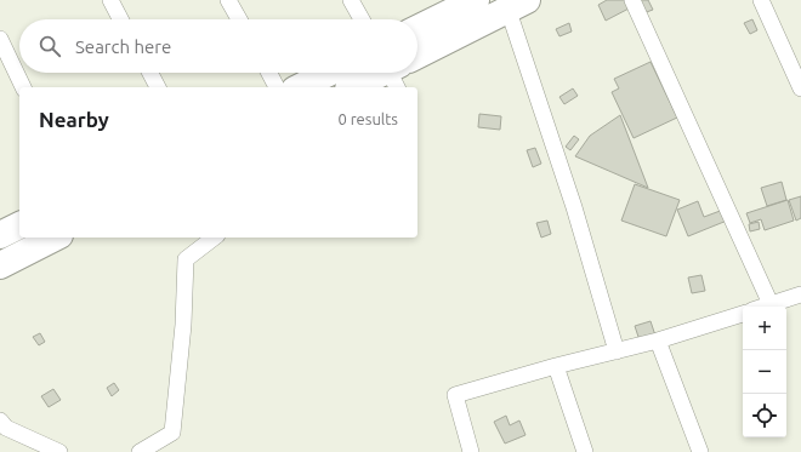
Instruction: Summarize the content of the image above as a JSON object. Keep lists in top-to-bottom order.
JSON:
{
  "page": {
    "search": "Search here",
    "heading": ["Nearby", "0 results"],
    "map_buttons": ["+", "−"]
  }
}
